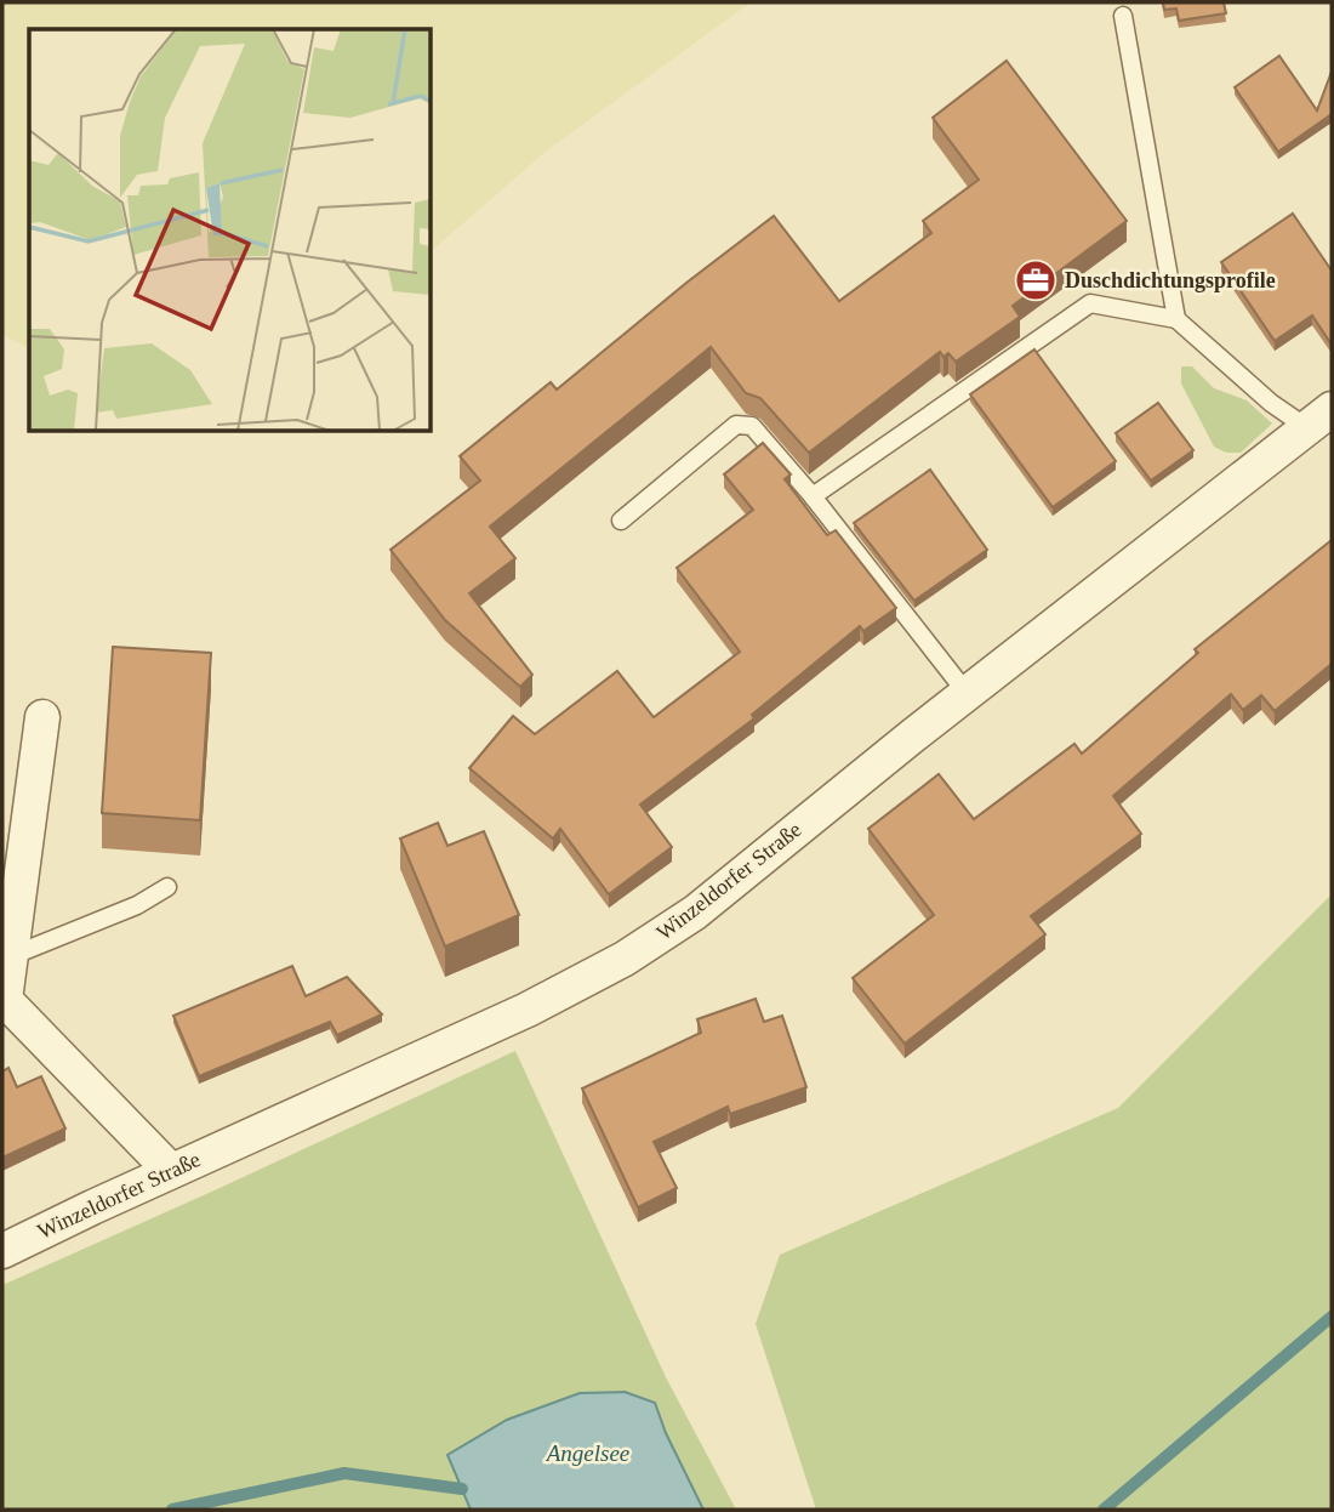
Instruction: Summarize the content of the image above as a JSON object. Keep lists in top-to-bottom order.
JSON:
{
  "streets": {
    "street": ["Winzeldorfer Straße"]
  },
  "water": ["Angelsee"],
  "places": {
    "office": ["Duschdichtungsprofile"]
  }
}
